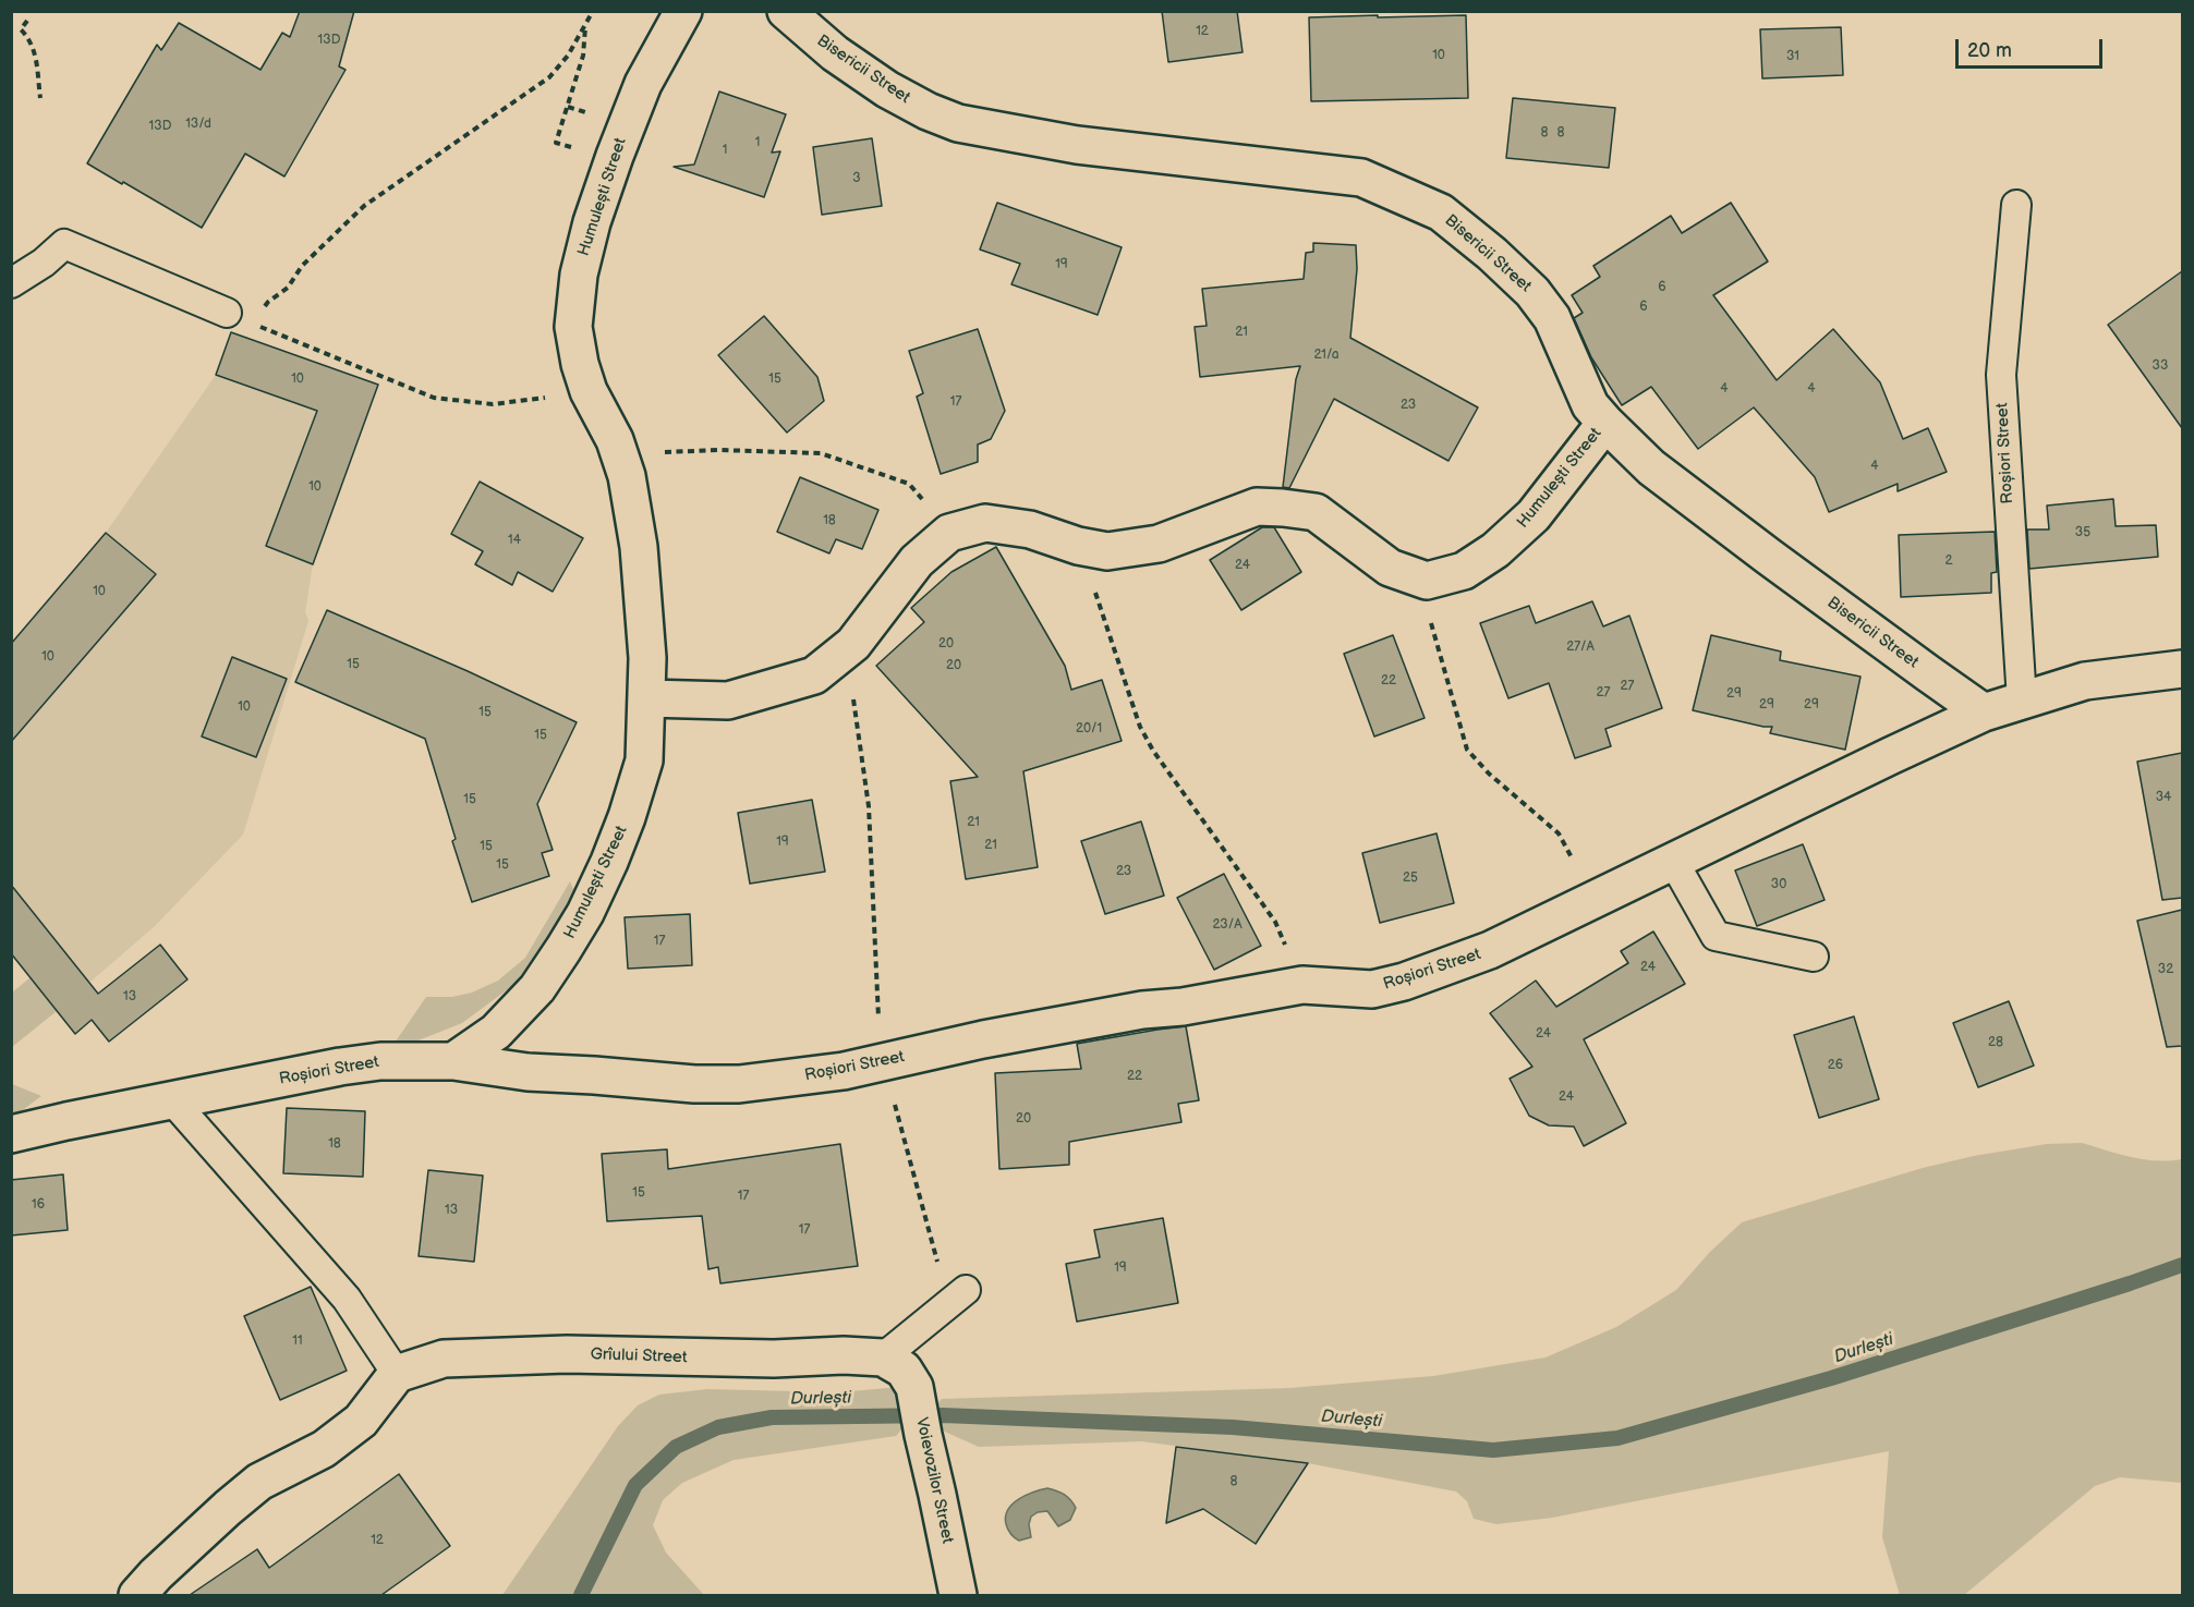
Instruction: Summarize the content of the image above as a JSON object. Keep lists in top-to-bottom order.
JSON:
{
  "streets": {
    "street": [
      "Bisericii Street",
      "Humulești Street",
      "Roșiori Street",
      "Grîului Street",
      "Voievozilor Street"
    ]
  },
  "crossings": [
    ["Bisericii Street", "Humulești Street"],
    ["Bisericii Street", "Roșiori Street"],
    ["Humulești Street", "Roșiori Street"],
    ["Grîului Street", "Voievozilor Street"]
  ],
  "water": ["Durlești"],
  "house_numbers": [
    "12",
    "13D",
    "10",
    "31",
    "13/d",
    "13D",
    "8",
    "8",
    "1",
    "1",
    "3",
    "19",
    "6",
    "6",
    "21",
    "21/a",
    "33",
    "10",
    "15",
    "4",
    "4",
    "17",
    "23",
    "4",
    "10",
    "18",
    "35",
    "14",
    "2",
    "24",
    "10",
    "20",
    "27/A",
    "10",
    "15",
    "20",
    "22",
    "27",
    "27",
    "29",
    "29",
    "29",
    "10",
    "15",
    "20/1",
    "15",
    "34",
    "15",
    "21",
    "19",
    "21",
    "15",
    "15",
    "23",
    "25",
    "30",
    "23/A",
    "17",
    "24",
    "32",
    "13",
    "24",
    "28",
    "26",
    "22",
    "24",
    "20",
    "18",
    "15",
    "17",
    "16",
    "13",
    "17",
    "19",
    "11",
    "8",
    "12"
  ],
  "scale_bar": "20 m"
}
